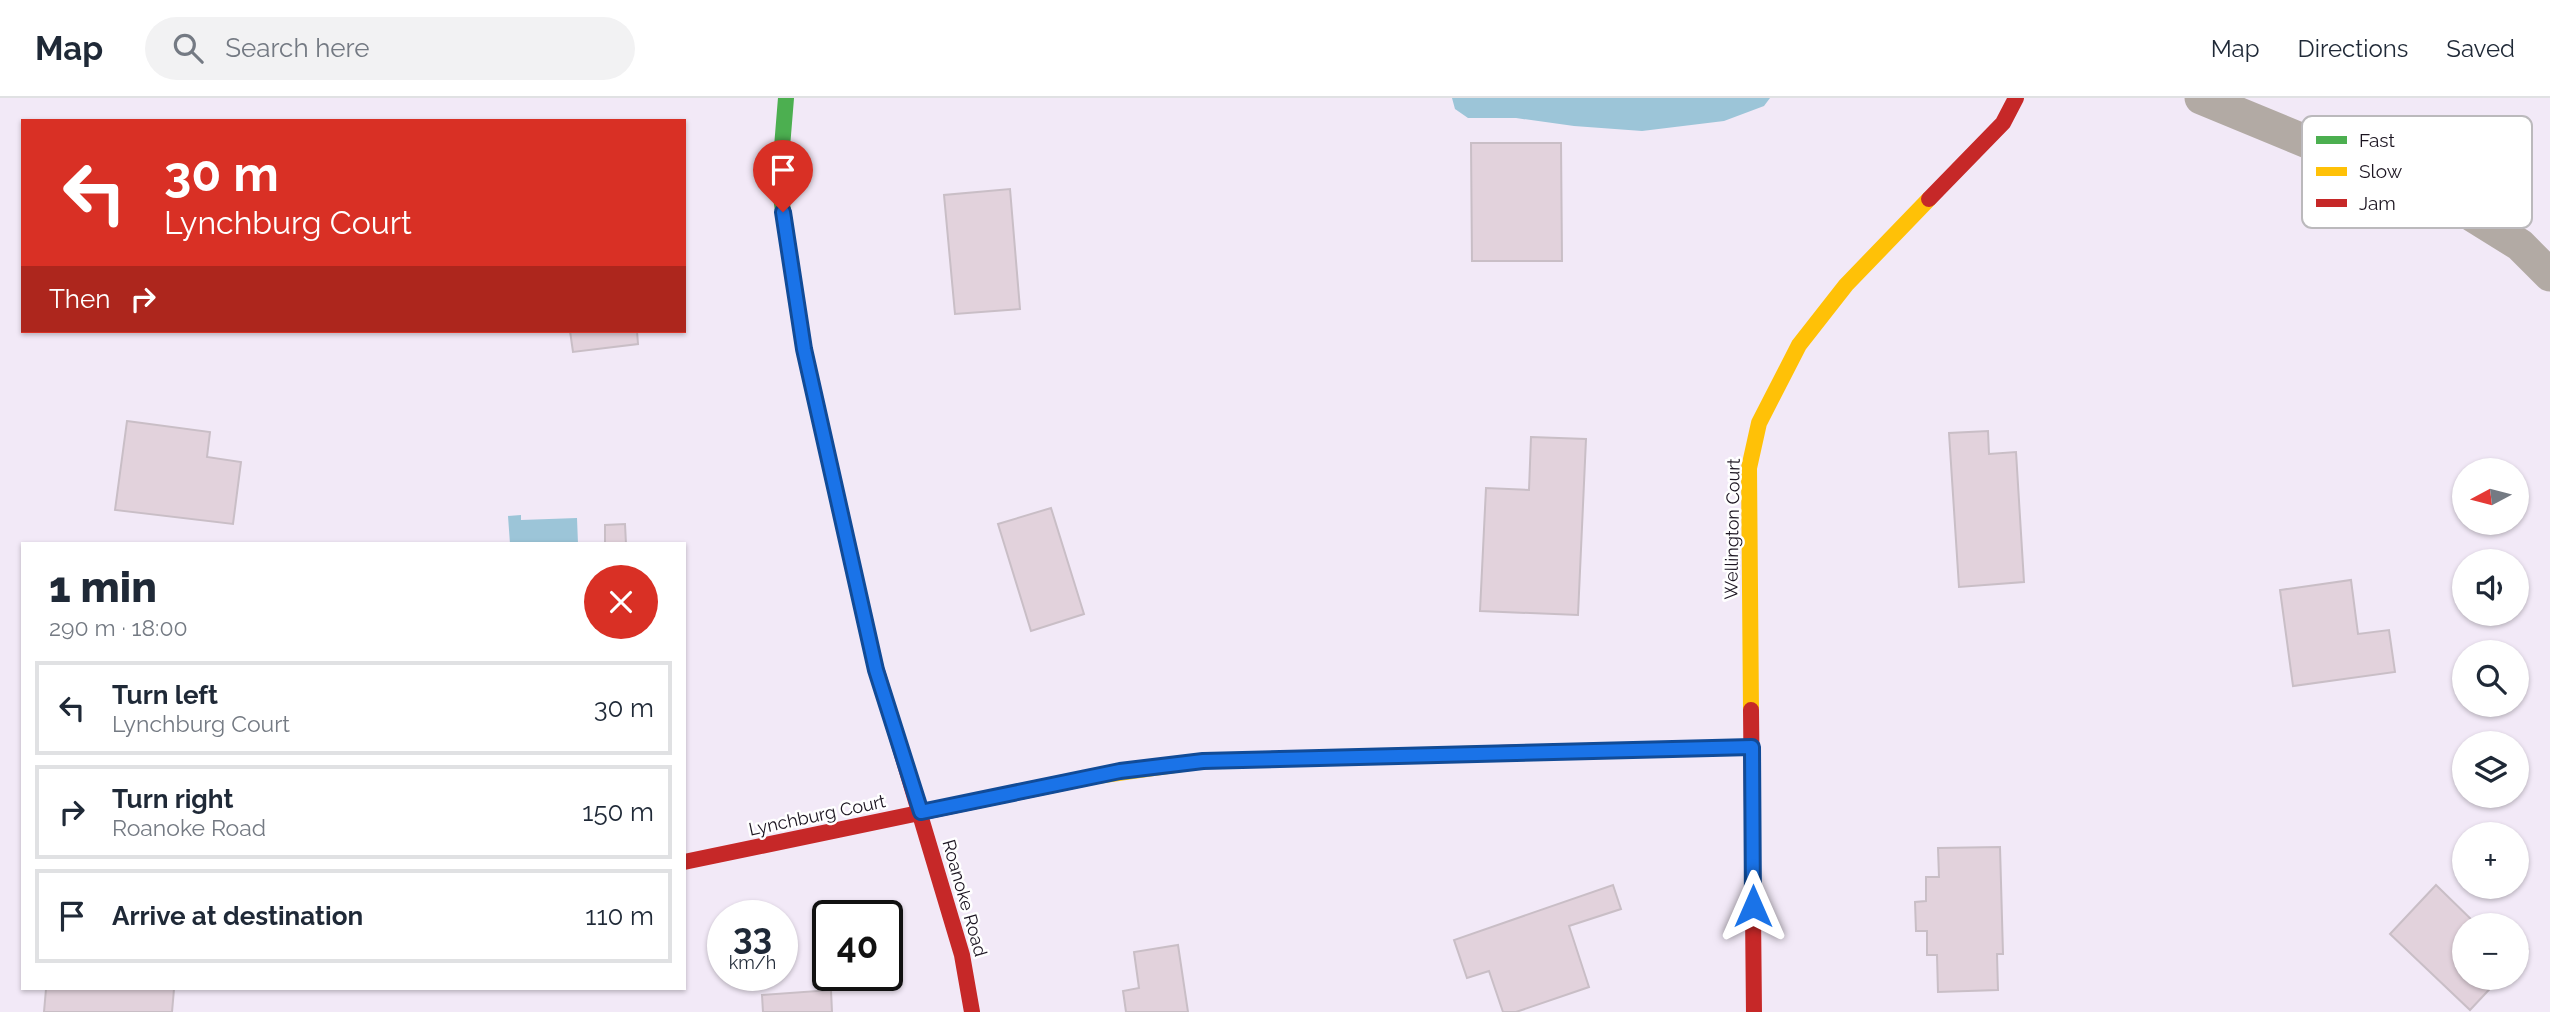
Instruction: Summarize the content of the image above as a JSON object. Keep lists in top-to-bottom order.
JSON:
{
  "streets": {
    "street": ["Wellington Court", "Lynchburg Court", "Roanoke Road"]
  },
  "crossings": [
    ["Wellington Court", "Lynchburg Court"],
    ["Lynchburg Court", "Roanoke Road"]
  ],
  "legend": ["Fast", "Slow", "Jam"],
  "north": "left",
  "page": {
    "header": "Map",
    "search": "Search here",
    "nav": ["Map", "Directions", "Saved"],
    "turn": ["30 m", "Lynchburg Court"],
    "then": "Then",
    "map_buttons": ["+", "−"],
    "heading": ["1 min", "290 m · 18:00"],
    "list": [
      {
        "name": "Turn left",
        "note": "Lynchburg Court",
        "value": "30 m"
      },
      {
        "name": "Turn right",
        "note": "Roanoke Road",
        "value": "150 m"
      },
      {
        "name": "Arrive at destination",
        "value": "110 m"
      }
    ],
    "speed": "33 km/h",
    "limit": "40"
  }
}
